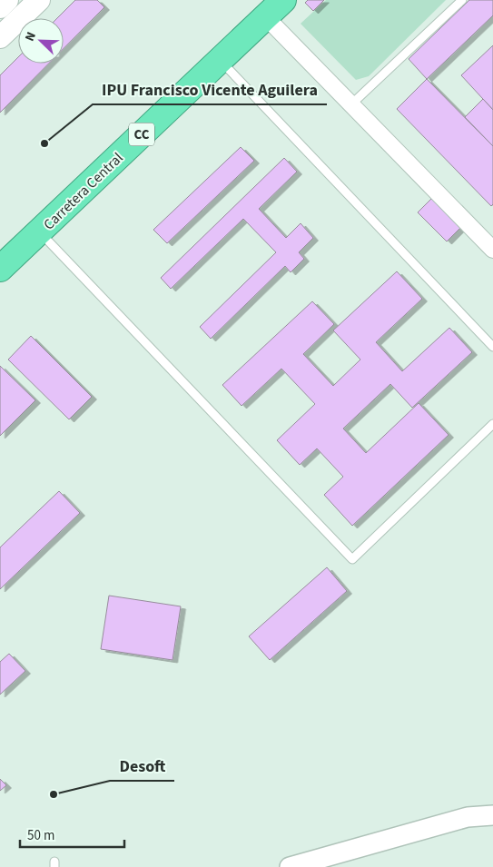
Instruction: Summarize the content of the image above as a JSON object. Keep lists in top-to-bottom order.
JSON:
{
  "streets": {
    "highway": ["CC", "Carretera Central"]
  },
  "places": ["IPU Francisco Vicente Aguilera", "Desoft"],
  "scale_bar": "50 m",
  "north": "top left"
}
